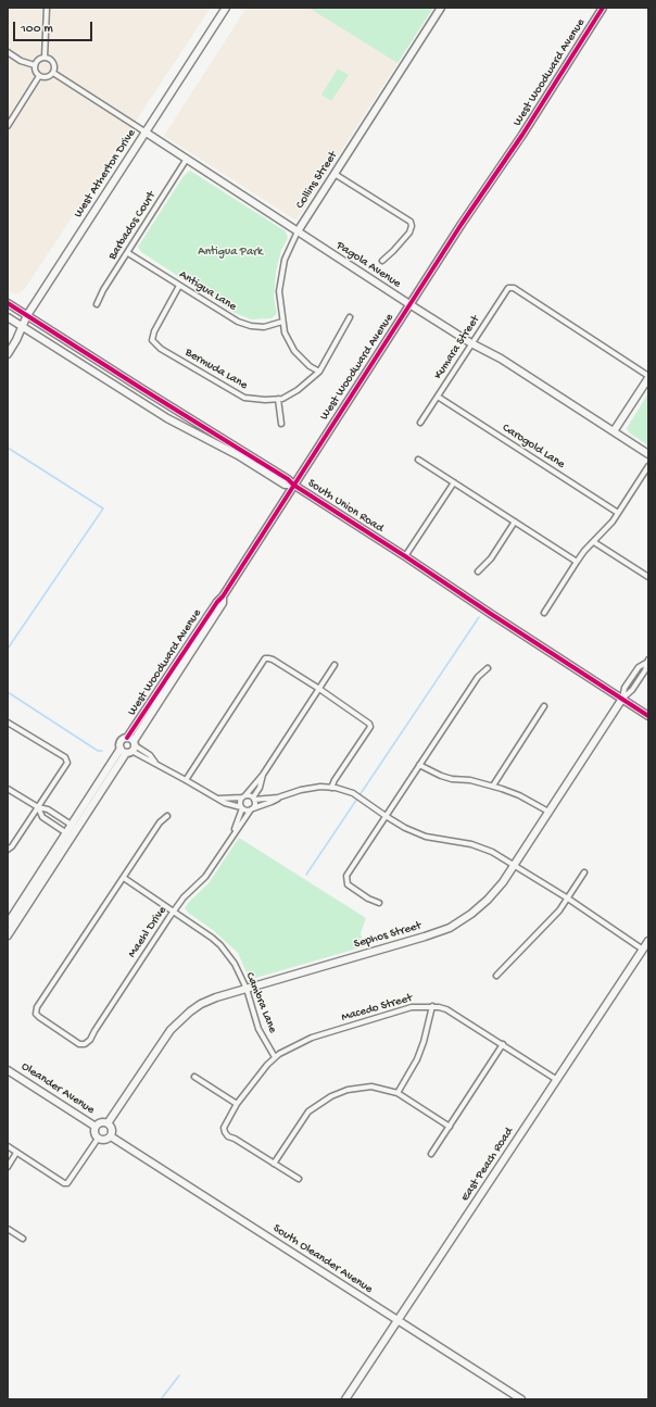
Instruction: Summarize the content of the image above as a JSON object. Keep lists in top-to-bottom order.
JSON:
{
  "streets": {
    "street": [
      "West Woodward Avenue",
      "West Atherton Drive",
      "Collins Street",
      "Barbados Court",
      "Pagola Avenue",
      "Antigua Lane",
      "Kumara Street",
      "Bermuda Lane",
      "Carogold Lane",
      "South Union Road",
      "Maehl Drive",
      "Sephos Street",
      "Cambra Lane",
      "Macedo Street",
      "Oleander Avenue",
      "East Peach Road",
      "South Oleander Avenue"
    ]
  },
  "crossings": [
    ["West Woodward Avenue", "Pagola Avenue"],
    ["West Woodward Avenue", "South Union Road"],
    ["West Atherton Drive", "Pagola Avenue"],
    ["West Atherton Drive", "South Union Road"],
    ["Collins Street", "Pagola Avenue"],
    ["Collins Street", "Antigua Lane"],
    ["Collins Street", "Bermuda Lane"],
    ["Barbados Court", "Pagola Avenue"],
    ["Barbados Court", "Antigua Lane"],
    ["Pagola Avenue", "Kumara Street"],
    ["Antigua Lane", "Bermuda Lane"],
    ["Kumara Street", "Carogold Lane"],
    ["South Union Road", "Sephos Street"],
    ["Maehl Drive", "Cambra Lane"],
    ["Sephos Street", "Cambra Lane"],
    ["Sephos Street", "Oleander Avenue"],
    ["Sephos Street", "South Oleander Avenue"],
    ["Cambra Lane", "Macedo Street"],
    ["Macedo Street", "East Peach Road"],
    ["Oleander Avenue", "South Oleander Avenue"],
    ["East Peach Road", "South Oleander Avenue"]
  ],
  "parks": ["Antigua Park"],
  "scale_bar": "100 m"
}
